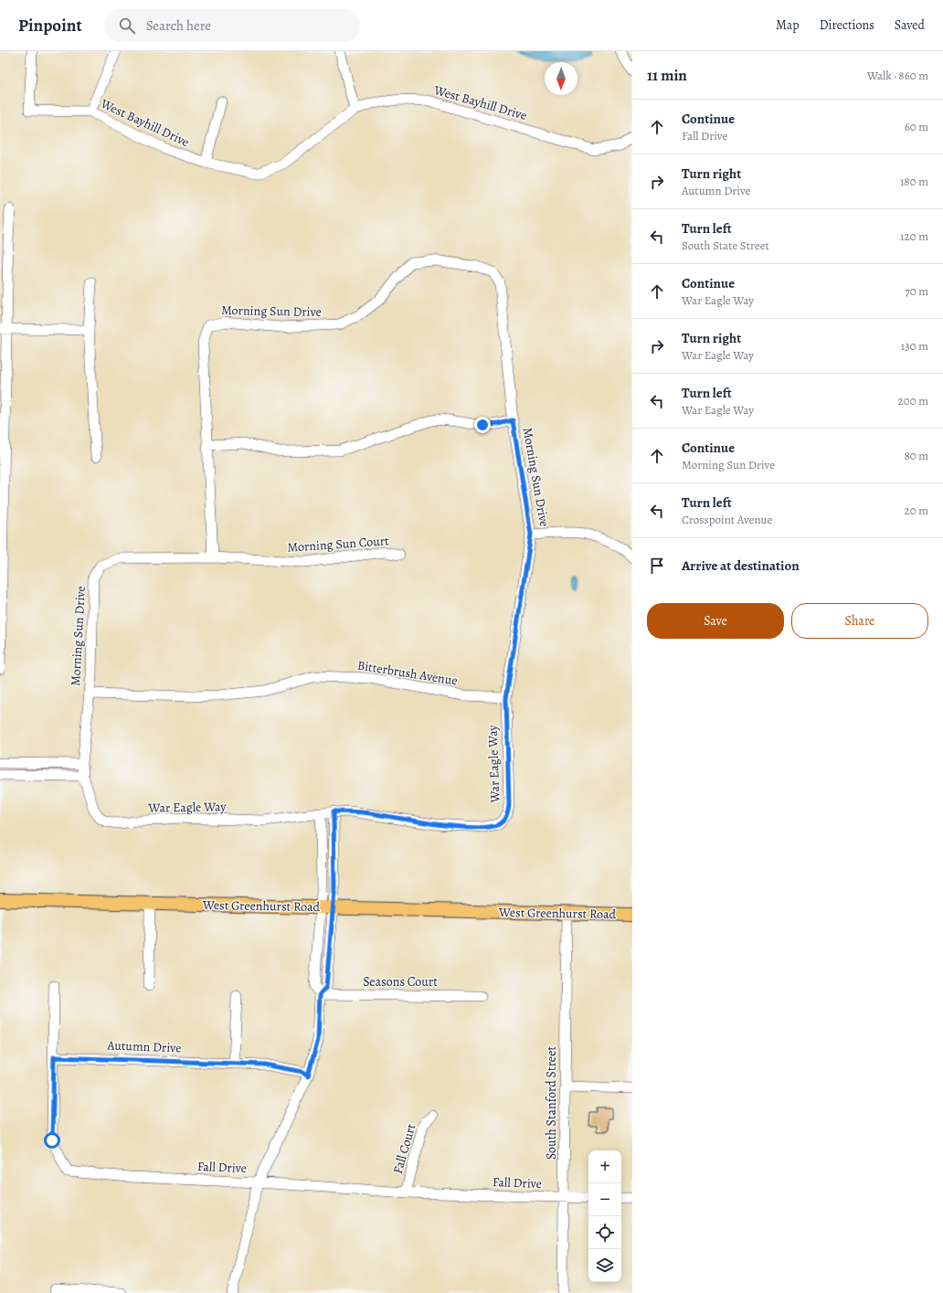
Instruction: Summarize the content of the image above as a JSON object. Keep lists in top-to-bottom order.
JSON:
{
  "streets": {
    "main road": ["West Greenhurst Road"],
    "street": [
      "West Bayhill Drive",
      "Morning Sun Drive",
      "Morning Sun Court",
      "Bitterbrush Avenue",
      "War Eagle Way",
      "Seasons Court",
      "Autumn Drive",
      "South Stanford Street",
      "Fall Court",
      "Fall Drive"
    ]
  },
  "crossings": [
    ["Morning Sun Drive", "Morning Sun Court"],
    ["Morning Sun Drive", "Bitterbrush Avenue"],
    ["Morning Sun Drive", "War Eagle Way"],
    ["Bitterbrush Avenue", "War Eagle Way"],
    ["West Greenhurst Road", "South Stanford Street"],
    ["Autumn Drive", "Fall Drive"],
    ["South Stanford Street", "Fall Drive"],
    ["Fall Court", "Fall Drive"]
  ],
  "north": "bottom",
  "page": {
    "header": "Pinpoint",
    "search": "Search here",
    "nav": ["Map", "Directions", "Saved"],
    "heading": ["11 min", "Walk · 860 m"],
    "list": [
      ["Continue", "Fall Drive", "60 m"],
      ["Turn right", "Autumn Drive", "180 m"],
      ["Turn left", "South State Street", "120 m"],
      ["Continue", "War Eagle Way", "70 m"],
      ["Turn right", "War Eagle Way", "130 m"],
      ["Turn left", "War Eagle Way", "200 m"],
      ["Continue", "Morning Sun Drive", "80 m"],
      ["Turn left", "Crosspoint Avenue", "20 m"],
      "Arrive at destination"
    ],
    "buttons": ["Save", "Share"],
    "map_buttons": ["+", "−"]
  }
}
